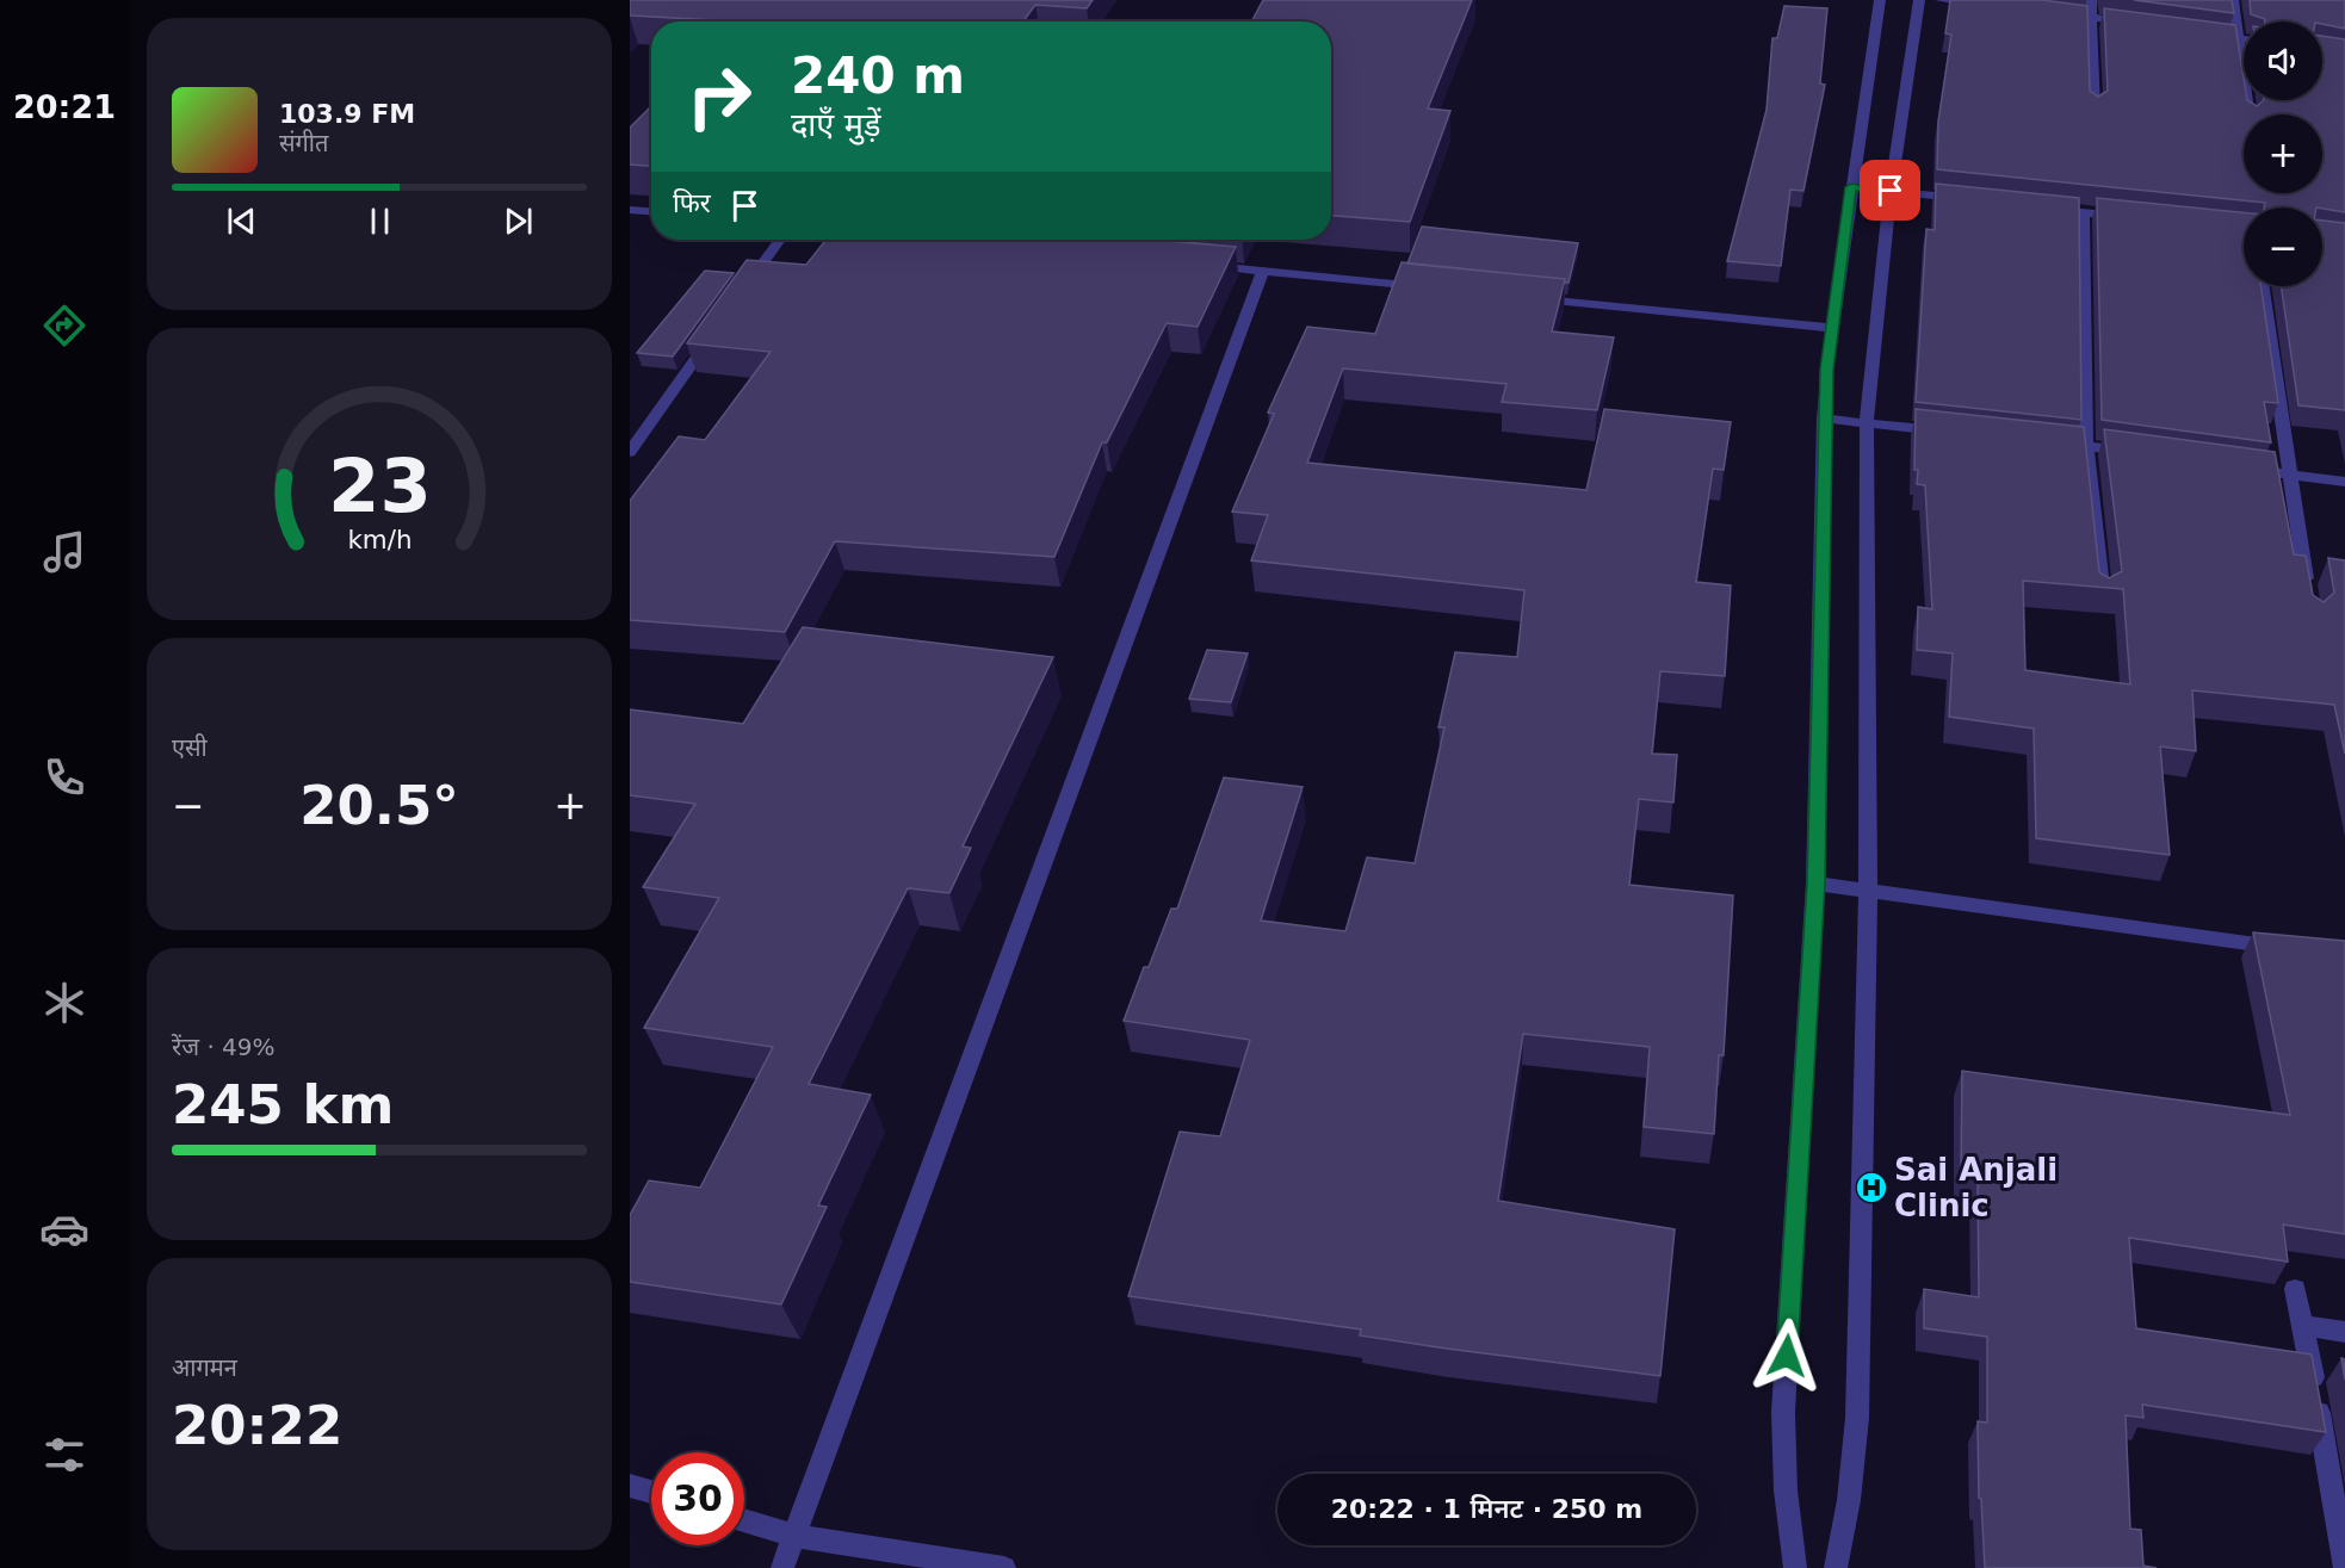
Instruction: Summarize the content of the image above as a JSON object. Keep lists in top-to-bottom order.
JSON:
{
  "places": {
    "hospital": ["Sai Anjali Clinic"]
  },
  "page": {
    "tabs": "20:21",
    "map_buttons": ["+", "−"],
    "turn": ["240 m", "दाएँ मुड़ें"],
    "song": ["103.9 FM", "संगीत"],
    "then": "फिर",
    "tile": [
      "एसी",
      ["रेंज · 49%", "245 km"],
      ["आगमन", "20:22"]
    ],
    "heat": ["−", "20.5°", "+"],
    "limit": "30",
    "trip": "20:22 · 1 मिनट · 250 m",
    "gauge": ["23", "km/h"]
  }
}
